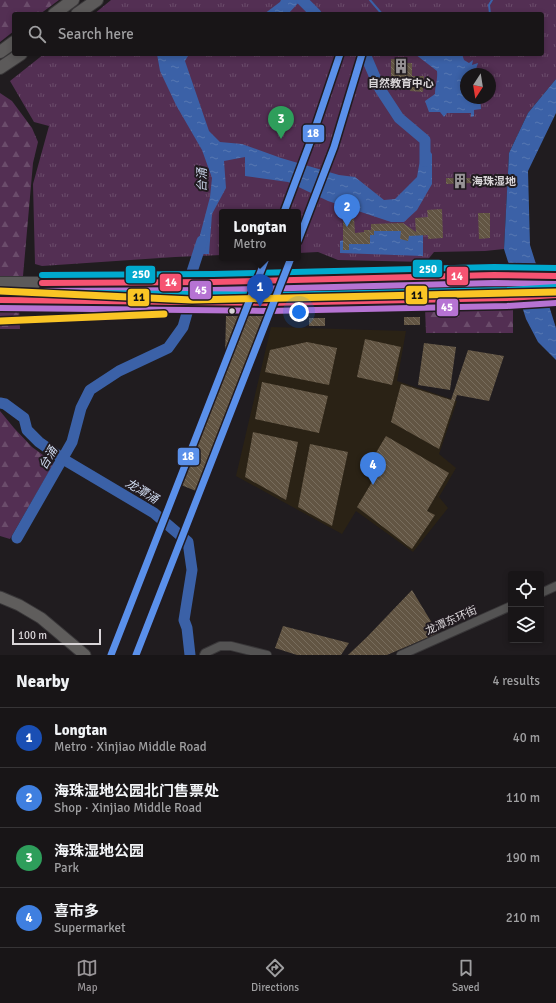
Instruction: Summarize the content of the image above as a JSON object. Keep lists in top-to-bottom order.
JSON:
{
  "streets": {
    "street": ["龙潭东环街"]
  },
  "water": ["台涌", "龙潭涌"],
  "places": {
    "building": ["自然教育中心", "海珠湿地"]
  },
  "lines": [
    "transit line 18",
    "transit line 250",
    "transit line 14",
    "transit line 45",
    "transit line 11"
  ],
  "scale_bar": "100 m",
  "north": "bottom",
  "page": {
    "search": "Search here",
    "pins": [
      "3",
      "2",
      "1",
      "4"
    ],
    "popup": ["Longtan", "Metro"],
    "scale": "100 m",
    "heading": ["Nearby", "4 results"],
    "list": [
      {
        "mark": "1",
        "name": "Longtan",
        "note": "Metro · Xinjiao Middle Road",
        "value": "40 m"
      },
      {
        "mark": "2",
        "name": "海珠湿地公园北门售票处",
        "note": "Shop · Xinjiao Middle Road",
        "value": "110 m"
      },
      {
        "mark": "3",
        "name": "海珠湿地公园",
        "note": "Park",
        "value": "190 m"
      },
      {
        "mark": "4",
        "name": "喜市多",
        "note": "Supermarket",
        "value": "210 m"
      }
    ],
    "nav": ["Map", "Directions", "Saved"]
  }
}
